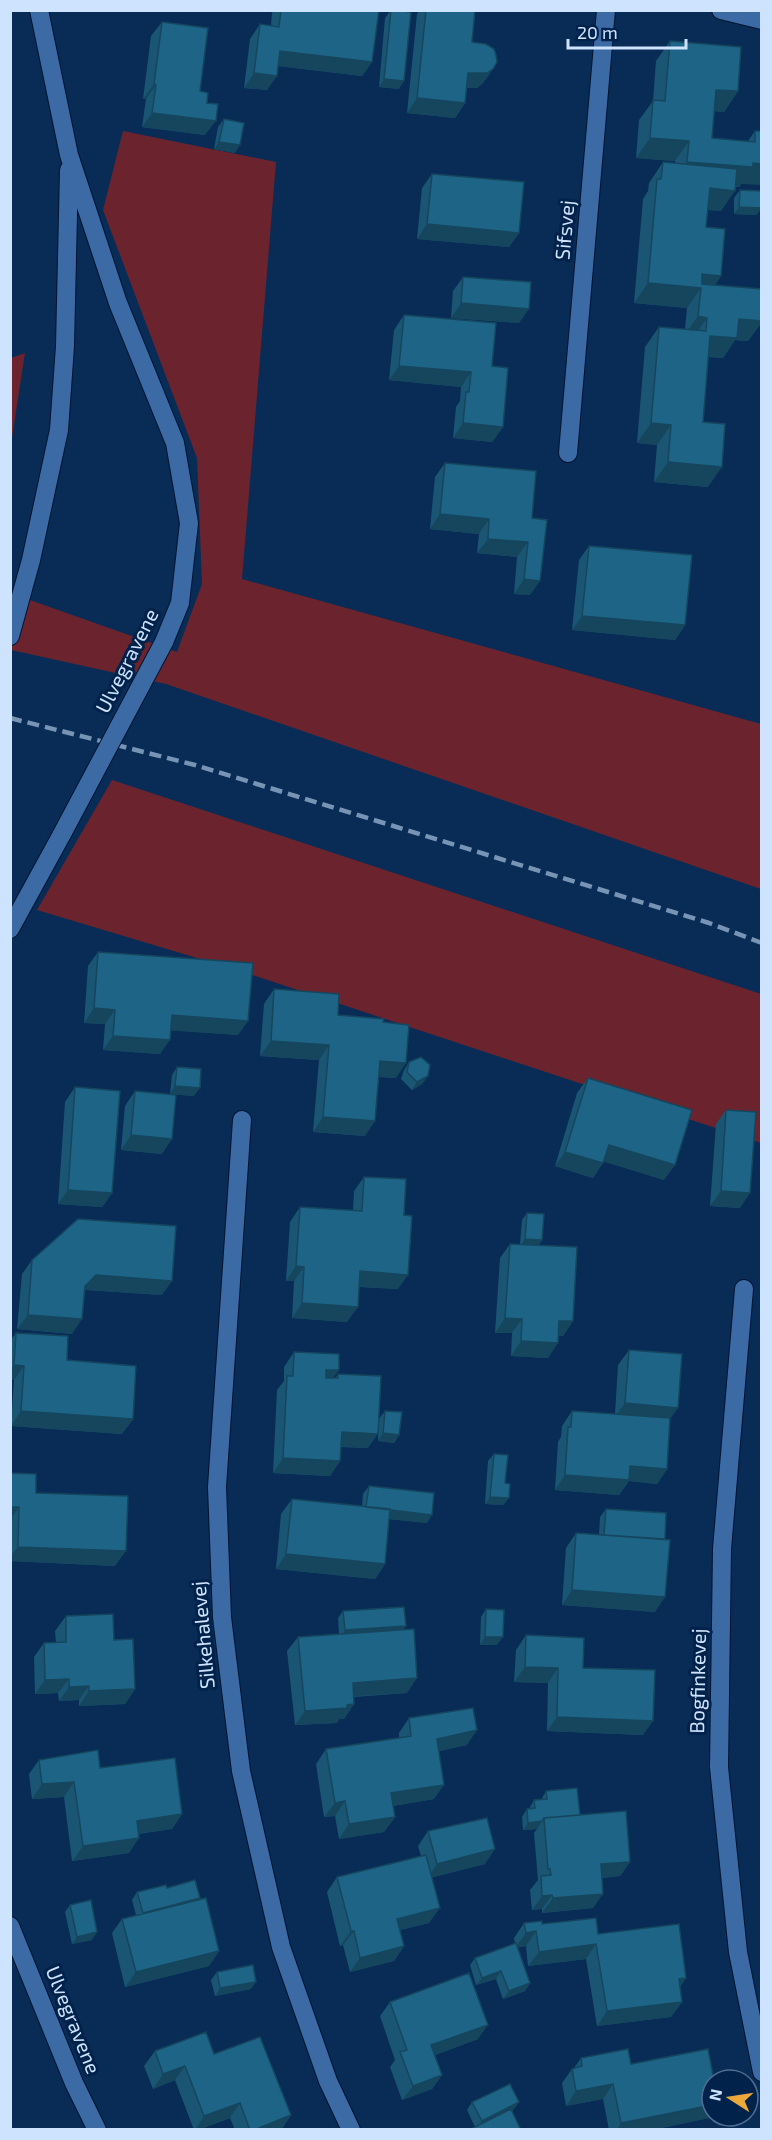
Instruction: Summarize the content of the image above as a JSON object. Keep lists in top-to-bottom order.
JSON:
{
  "streets": {
    "street": [
      "Sifsvej",
      "Ulvegravene",
      "Silkehalevej",
      "Bogfinkevej"
    ]
  },
  "scale_bar": "20 m",
  "north": "left"
}
